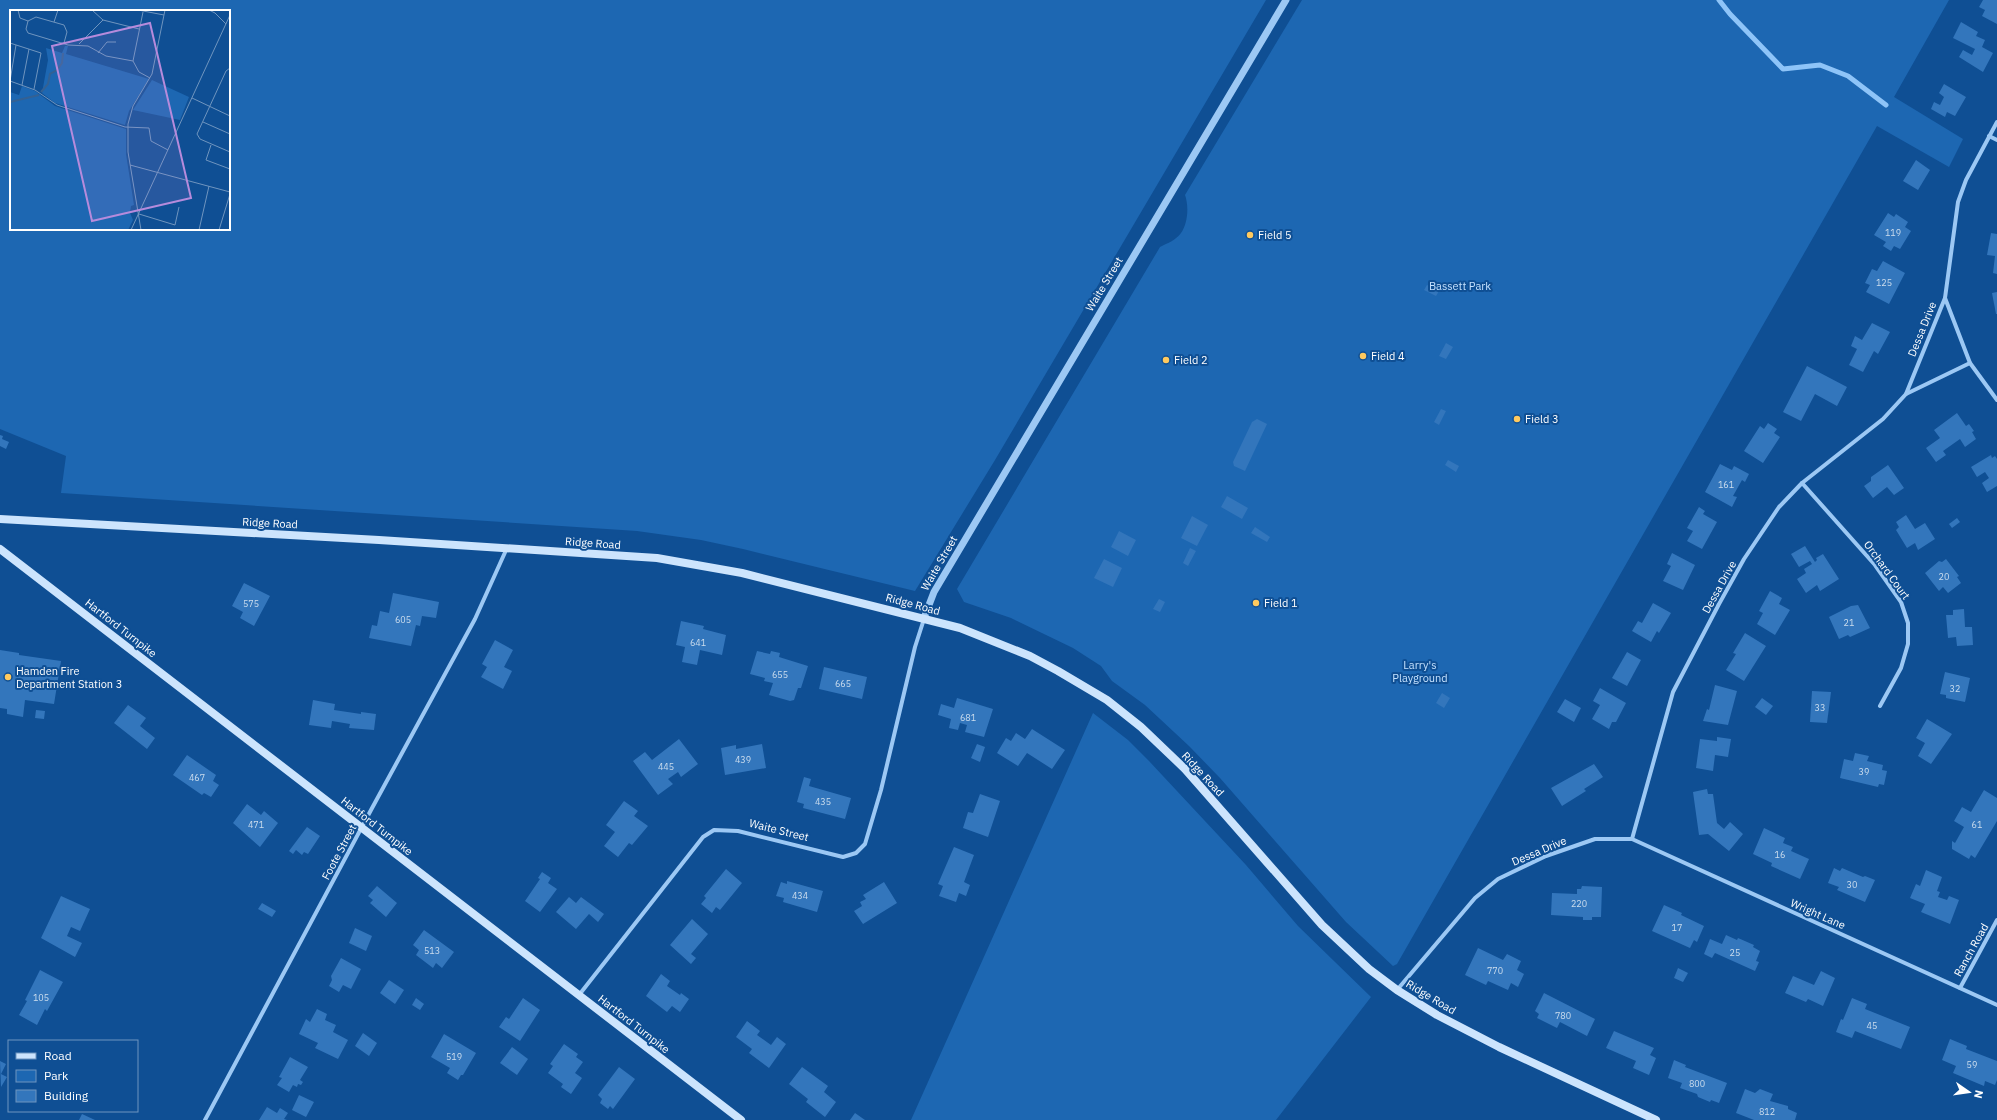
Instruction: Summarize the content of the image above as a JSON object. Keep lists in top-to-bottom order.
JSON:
{
  "streets": {
    "main road": ["Ridge Road", "Hartford Turnpike"],
    "street": [
      "Waite Street",
      "Dessa Drive",
      "Orchard Court",
      "Foote Street",
      "Wright Lane",
      "Ranch Road"
    ]
  },
  "crossings": [
    ["Waite Street", "Ridge Road"],
    ["Waite Street", "Hartford Turnpike"],
    ["Dessa Drive", "Ridge Road"],
    ["Dessa Drive", "Orchard Court"],
    ["Dessa Drive", "Wright Lane"],
    ["Ridge Road", "Foote Street"],
    ["Hartford Turnpike", "Foote Street"],
    ["Wright Lane", "Ranch Road"]
  ],
  "parks": ["Bassett Park", "Larry's Playground"],
  "places": [
    "Field 5",
    "Field 4",
    "Field 2",
    "Field 3",
    "Field 1",
    "Hamden Fire Department Station 3"
  ],
  "house_numbers": [
    "119",
    "125",
    "161",
    "20",
    "575",
    "605",
    "21",
    "641",
    "655",
    "665",
    "32",
    "33",
    "681",
    "439",
    "445",
    "39",
    "467",
    "435",
    "471",
    "61",
    "16",
    "30",
    "434",
    "220",
    "17",
    "513",
    "25",
    "770",
    "105",
    "780",
    "45",
    "519",
    "59",
    "800",
    "812"
  ],
  "legend": ["Road", "Park", "Building"],
  "north": "right"
}
